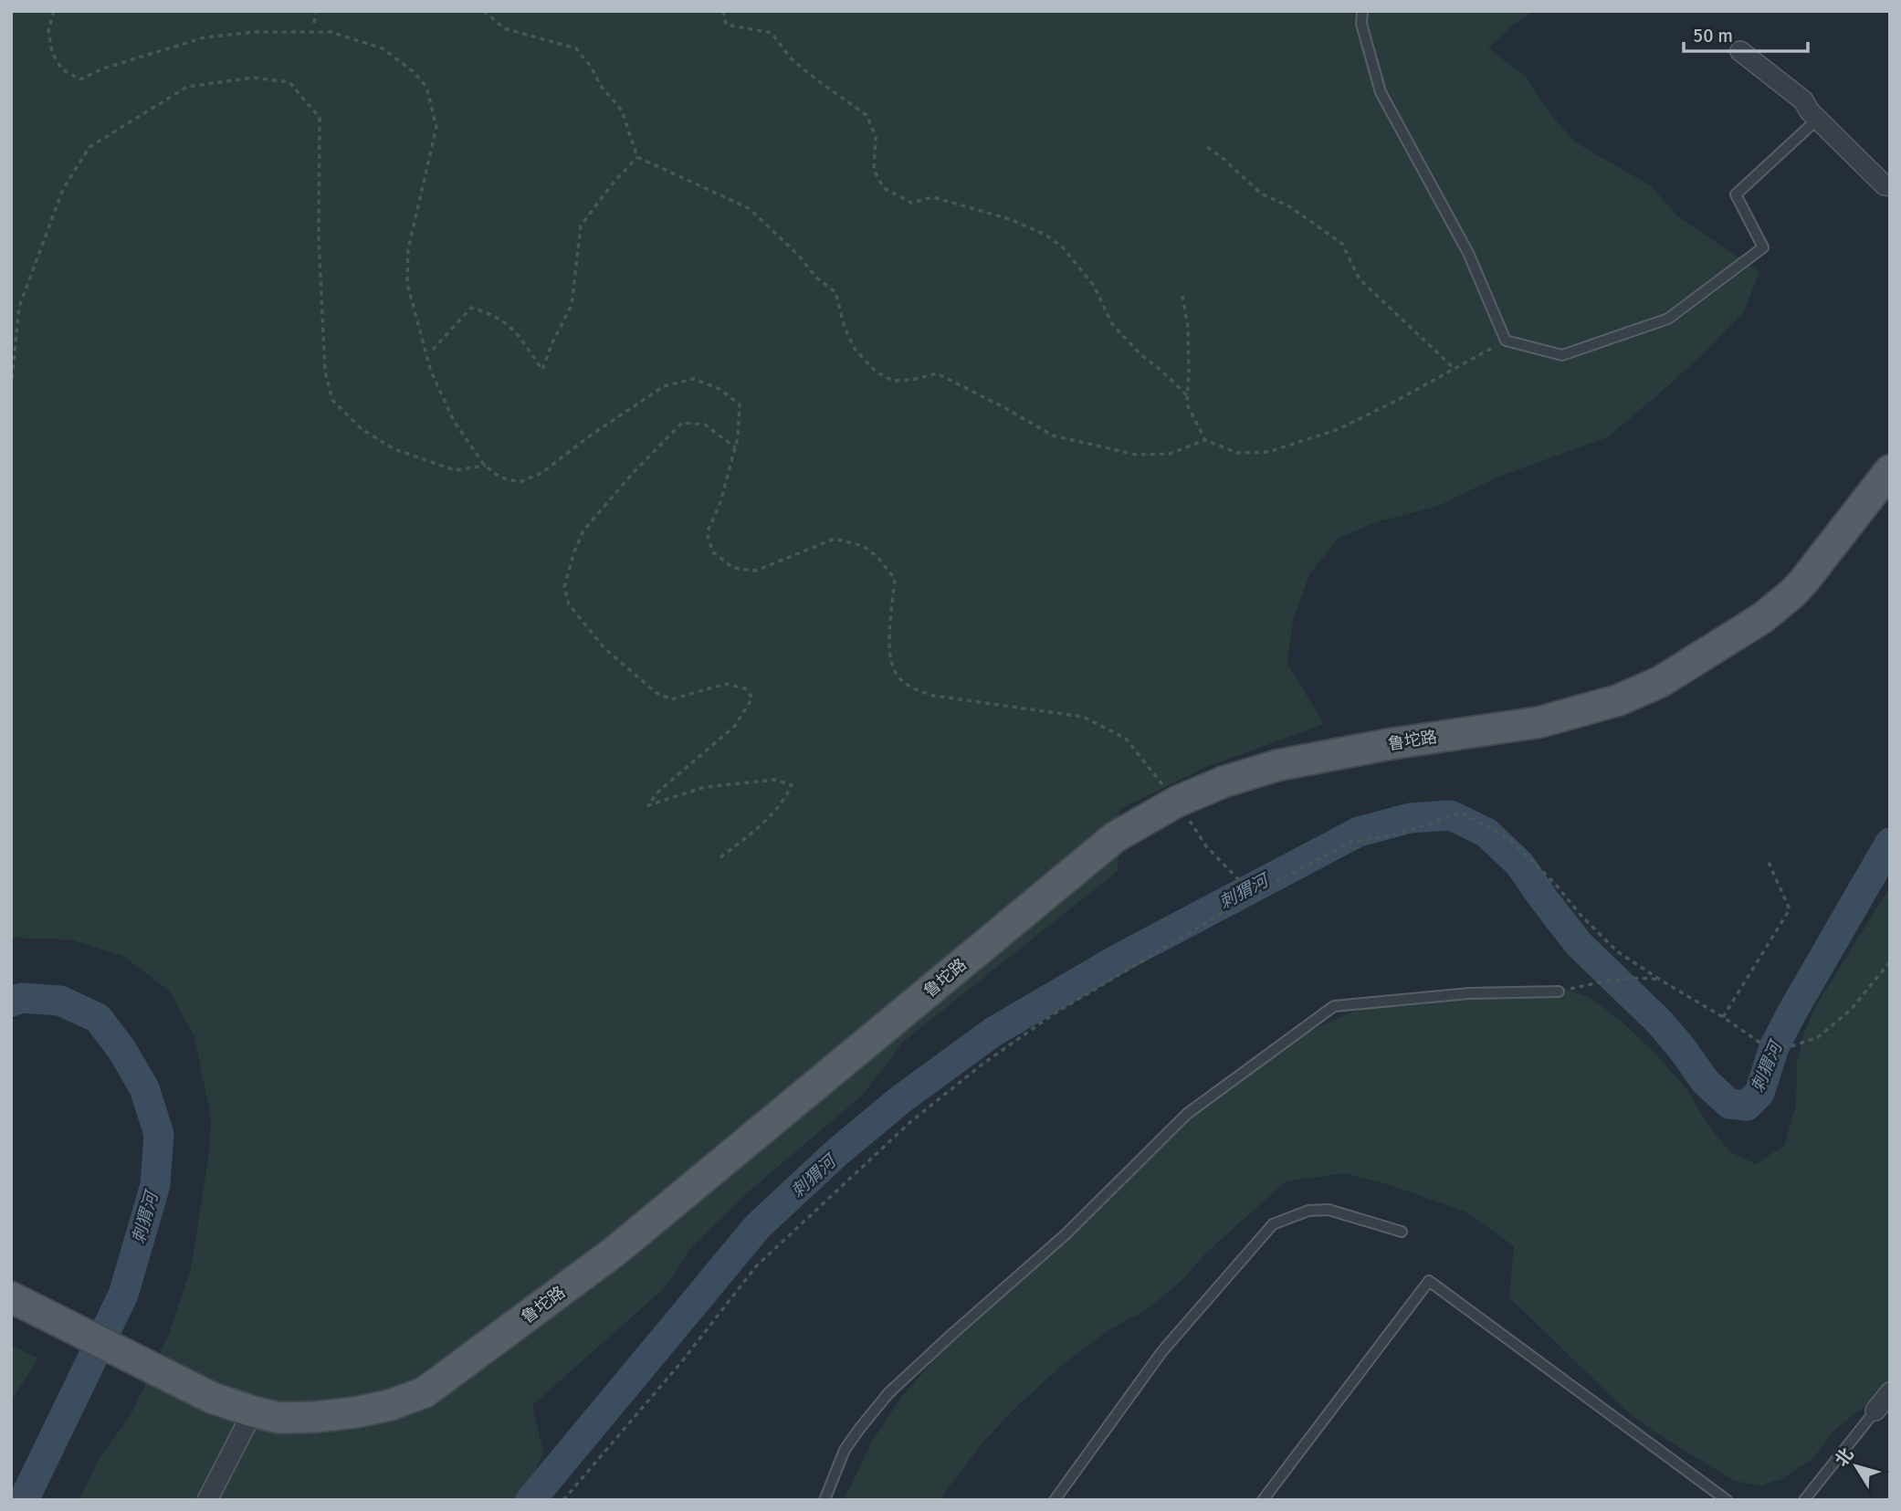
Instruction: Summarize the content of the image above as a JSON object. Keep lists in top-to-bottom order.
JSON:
{
  "streets": {
    "main road": ["鲁坨路"]
  },
  "water": ["刺猬河"],
  "scale_bar": "50 m",
  "north": "top left"
}
